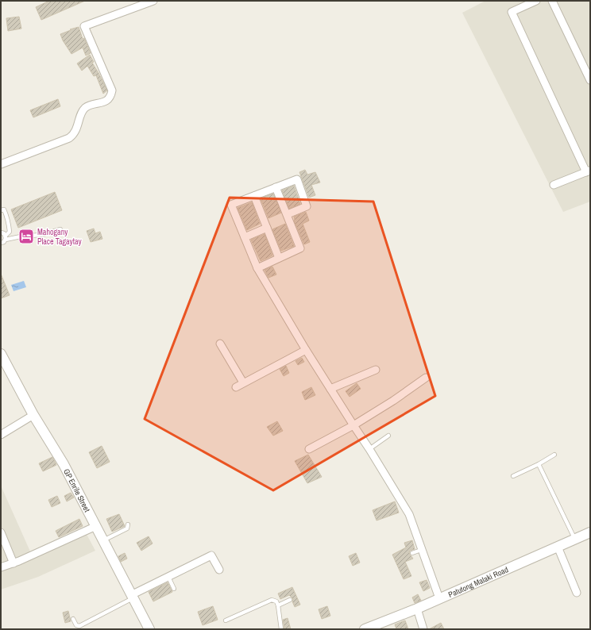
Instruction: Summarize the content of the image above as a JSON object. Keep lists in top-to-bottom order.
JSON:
{
  "streets": {
    "street": ["GP Enrile Street", "Patutong Malaki Road"]
  },
  "places": {
    "hotel": ["Mahogany Place Tagaytay"]
  }
}
